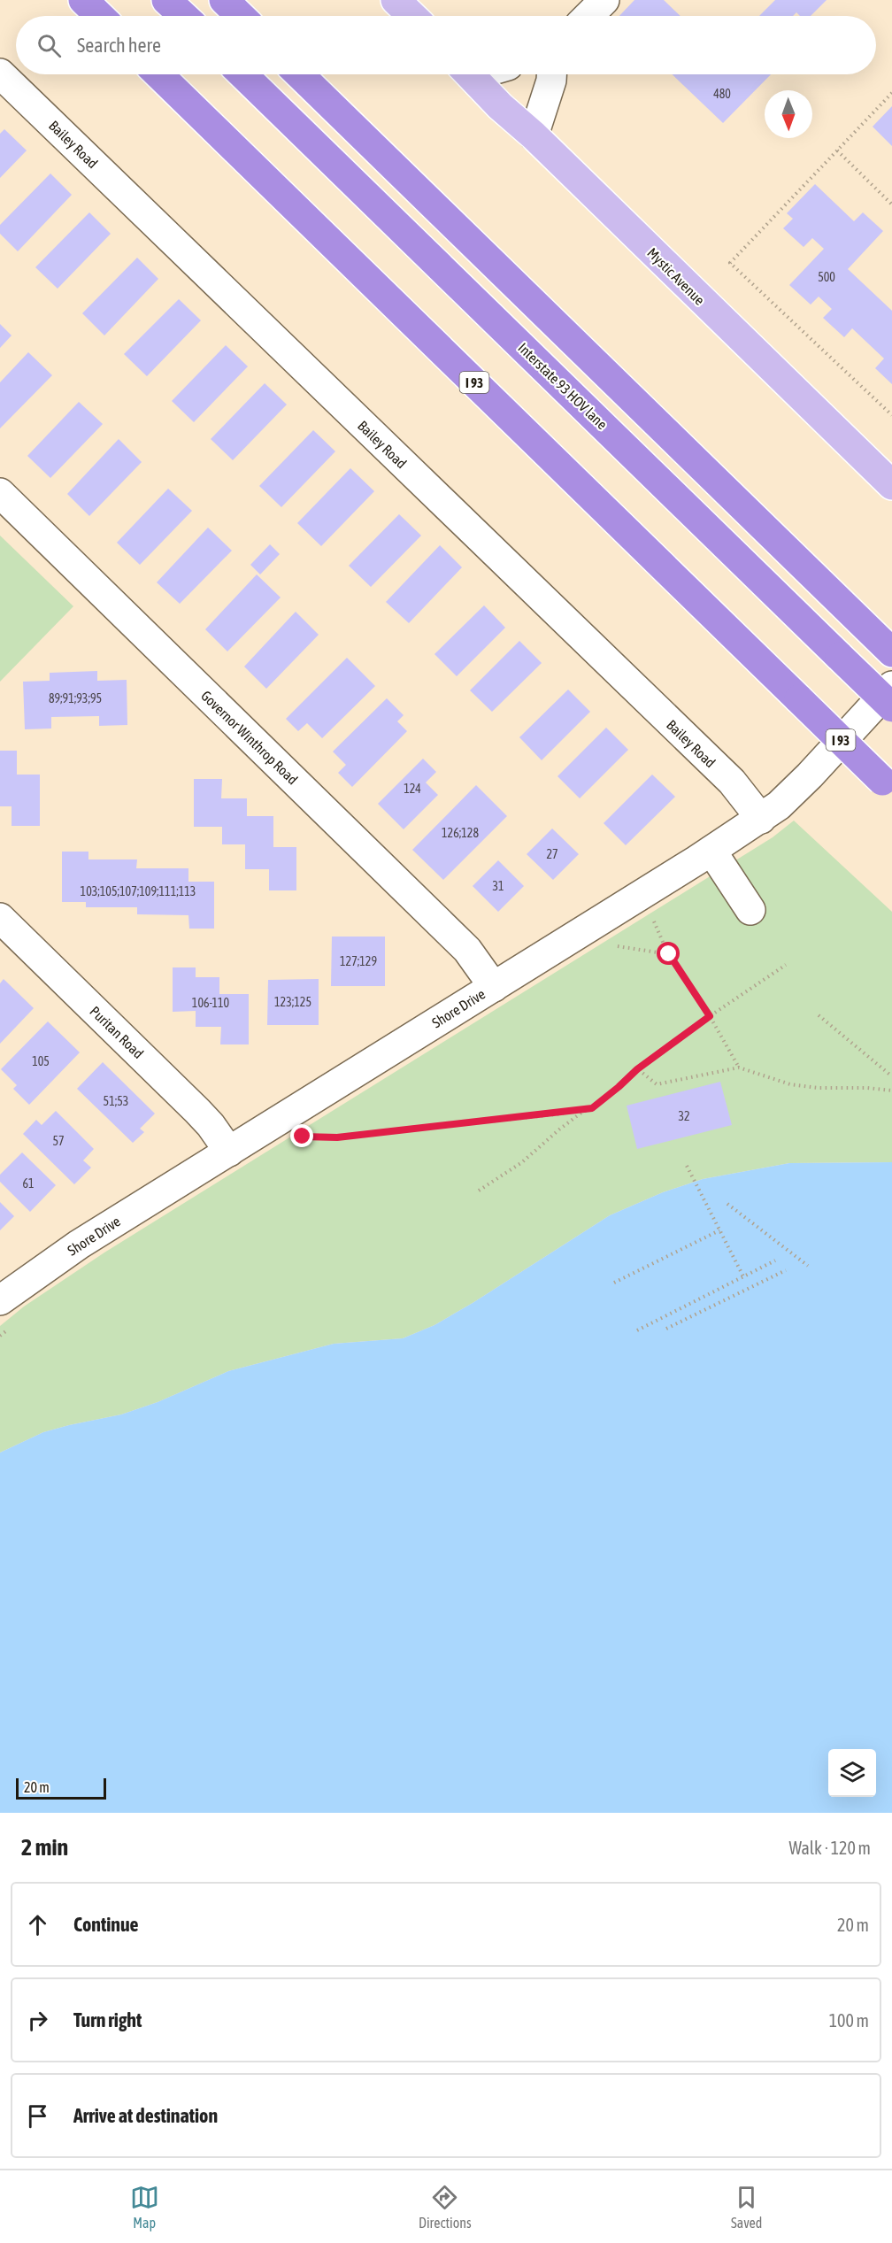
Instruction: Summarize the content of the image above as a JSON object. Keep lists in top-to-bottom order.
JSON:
{
  "streets": {
    "highway": ["I 93", "Interstate 93 HOV lane"],
    "main road": ["Mystic Avenue"],
    "street": [
      "Bailey Road",
      "Governor Winthrop Road",
      "Shore Drive",
      "Puritan Road"
    ]
  },
  "crossings": [
    ["Bailey Road", "Shore Drive"],
    ["Governor Winthrop Road", "Shore Drive"],
    ["Shore Drive", "Puritan Road"]
  ],
  "house_numbers": [
    "480",
    "500",
    "89;91;93;95",
    "124",
    "126;128",
    "27",
    "31",
    "103;105;107;109;111;113",
    "127;129",
    "123;125",
    "106-110",
    "105",
    "51;53",
    "32",
    "57",
    "61"
  ],
  "scale_bar": "20 m",
  "north": "bottom",
  "page": {
    "search": "Search here",
    "scale": "20 m",
    "heading": ["2 min", "Walk · 120 m"],
    "list": [
      ["Continue", "20 m"],
      ["Turn right", "100 m"],
      "Arrive at destination"
    ],
    "nav": ["Map", "Directions", "Saved"]
  }
}
